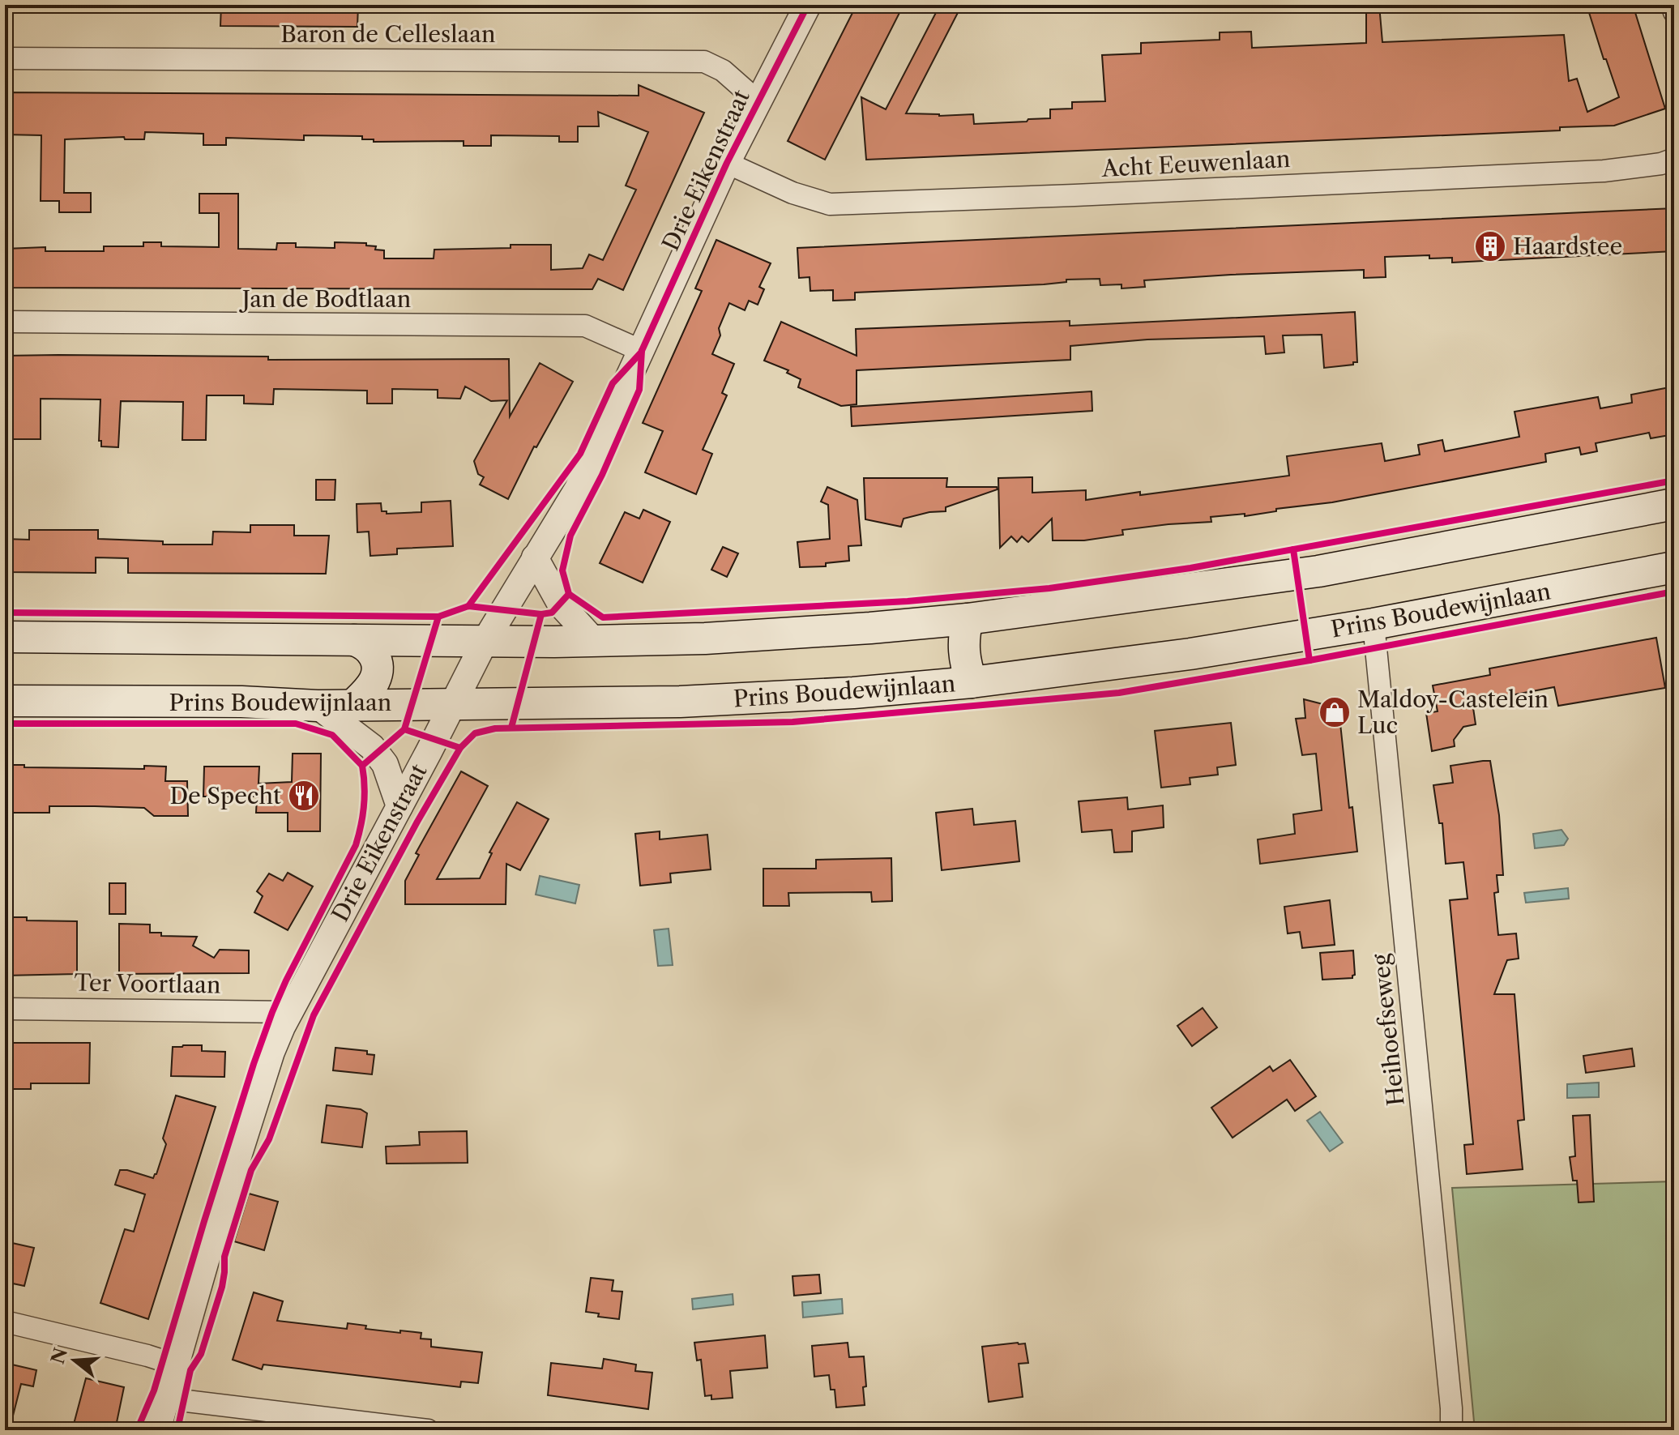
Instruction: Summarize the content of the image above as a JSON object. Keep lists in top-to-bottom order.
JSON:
{
  "streets": {
    "main road": ["Prins Boudewijnlaan"],
    "street": [
      "Baron de Celleslaan",
      "Acht Eeuwenlaan",
      "Drie Eikenstraat",
      "Jan de Bodtlaan",
      "Ter Voortlaan",
      "Heihoefseweg"
    ]
  },
  "crossings": [
    ["Baron de Celleslaan", "Drie Eikenstraat"],
    ["Acht Eeuwenlaan", "Drie Eikenstraat"],
    ["Drie Eikenstraat", "Jan de Bodtlaan"],
    ["Drie Eikenstraat", "Prins Boudewijnlaan"],
    ["Drie Eikenstraat", "Ter Voortlaan"],
    ["Prins Boudewijnlaan", "Heihoefseweg"]
  ],
  "places": {
    "building": ["Haardstee"],
    "shop": ["Maldoy-Castelein Luc"],
    "restaurant": ["De Specht"]
  },
  "north": "left"
}
